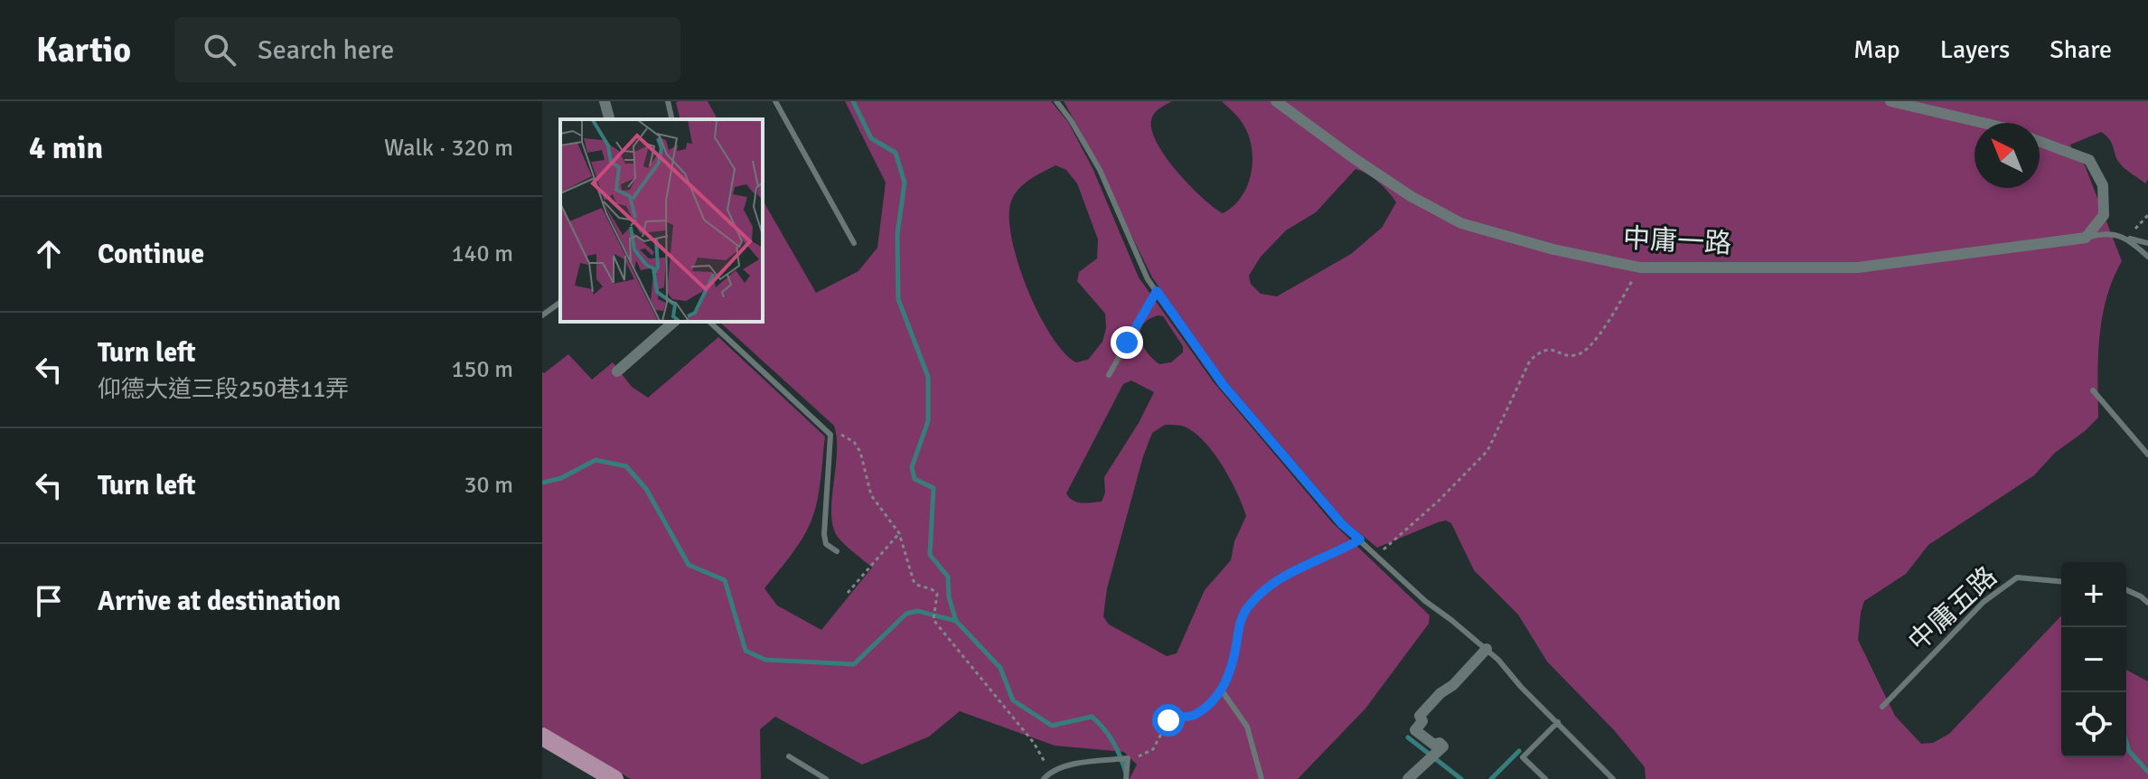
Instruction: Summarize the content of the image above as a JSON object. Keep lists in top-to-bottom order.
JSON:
{
  "streets": {
    "street": ["中庸一路"],
    "lane": ["中庸五路"]
  },
  "north": "top left",
  "page": {
    "header": "Kartio",
    "search": "Search here",
    "nav": ["Map", "Layers", "Share"],
    "heading": ["4 min", "Walk · 320 m"],
    "list": [
      ["Continue", "140 m"],
      ["Turn left", "仰德大道三段250巷11弄", "150 m"],
      ["Turn left", "30 m"],
      "Arrive at destination"
    ],
    "map_buttons": ["+", "−"]
  }
}
